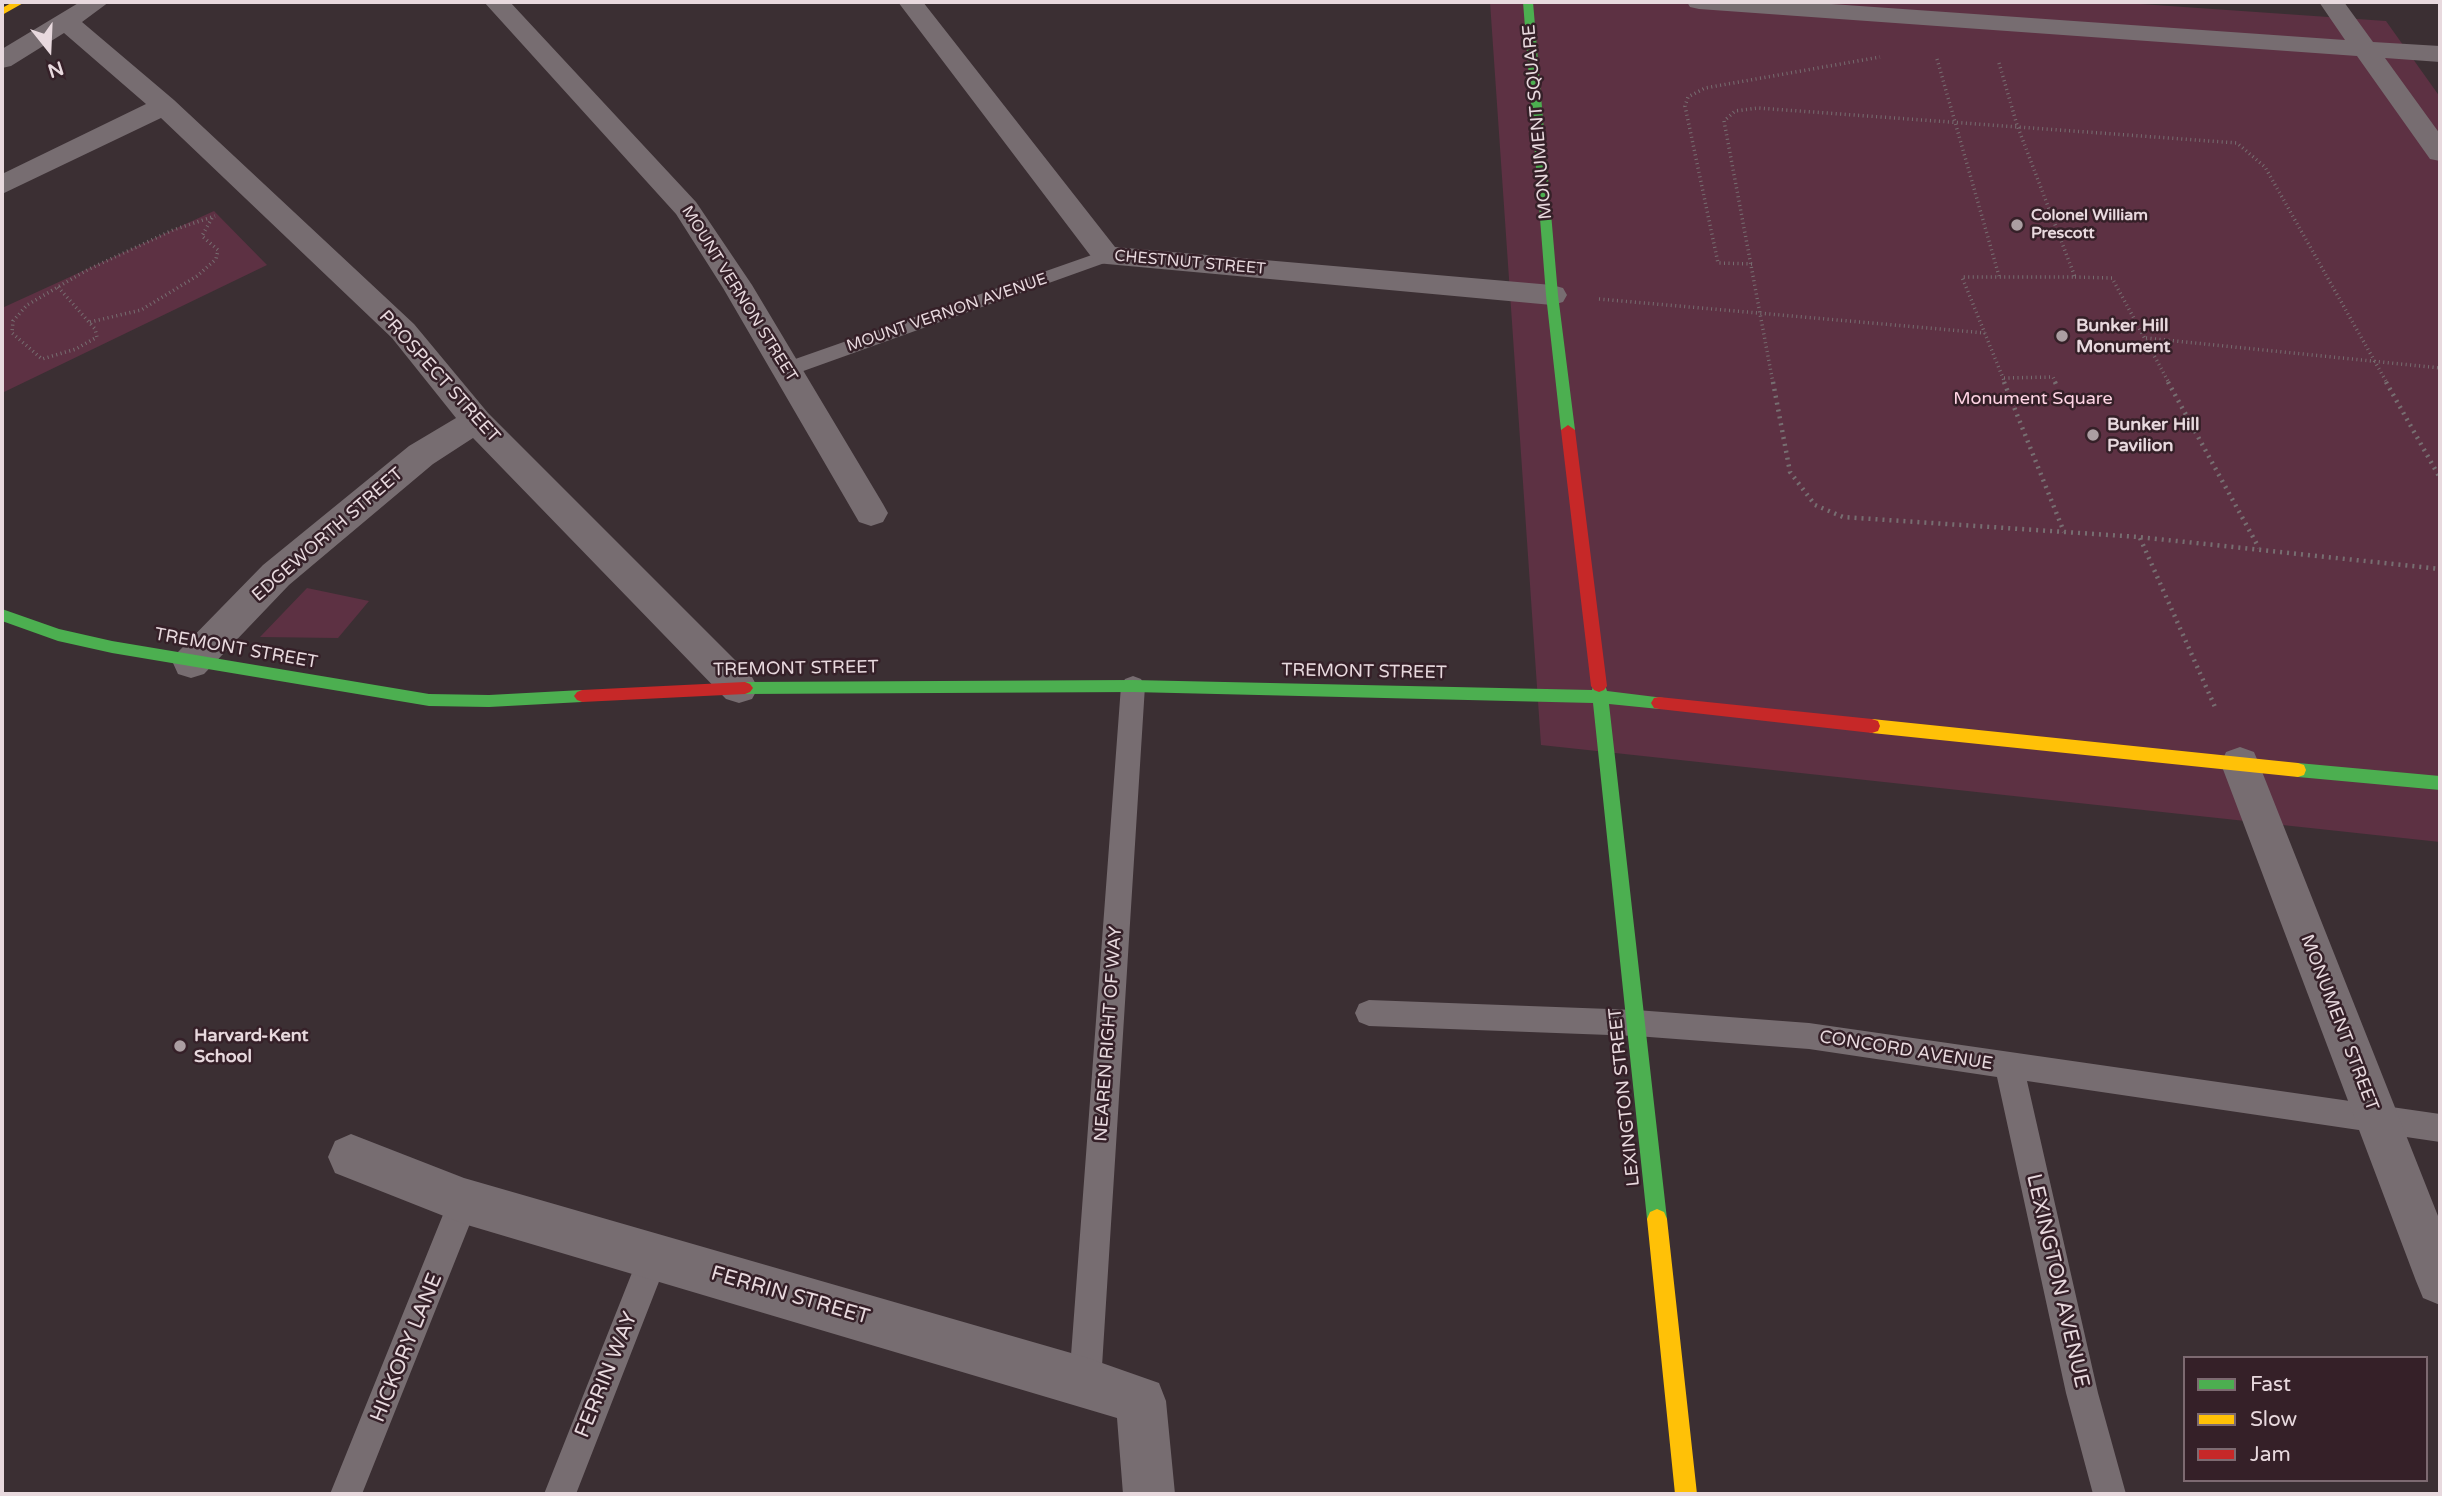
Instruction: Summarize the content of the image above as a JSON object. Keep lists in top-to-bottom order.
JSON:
{
  "streets": {
    "main road": ["MONUMENT SQUARE", "TREMONT STREET", "LEXINGTON STREET"],
    "street": [
      "CHESTNUT STREET",
      "MOUNT VERNON STREET",
      "PROSPECT STREET",
      "EDGEWORTH STREET",
      "MONUMENT STREET",
      "FERRIN STREET"
    ],
    "lane": [
      "MOUNT VERNON AVENUE",
      "NEAREN RIGHT OF WAY",
      "CONCORD AVENUE",
      "LEXINGTON AVENUE",
      "HICKORY LANE",
      "FERRIN WAY"
    ]
  },
  "crossings": [
    ["MONUMENT SQUARE", "CHESTNUT STREET"],
    ["MONUMENT SQUARE", "TREMONT STREET"],
    ["MONUMENT SQUARE", "LEXINGTON STREET"],
    ["CHESTNUT STREET", "MOUNT VERNON AVENUE"],
    ["MOUNT VERNON STREET", "MOUNT VERNON AVENUE"],
    ["PROSPECT STREET", "EDGEWORTH STREET"],
    ["PROSPECT STREET", "TREMONT STREET"],
    ["EDGEWORTH STREET", "TREMONT STREET"],
    ["TREMONT STREET", "NEAREN RIGHT OF WAY"],
    ["TREMONT STREET", "LEXINGTON STREET"],
    ["MONUMENT STREET", "CONCORD AVENUE"],
    ["NEAREN RIGHT OF WAY", "FERRIN STREET"],
    ["CONCORD AVENUE", "LEXINGTON STREET"],
    ["CONCORD AVENUE", "LEXINGTON AVENUE"],
    ["FERRIN STREET", "HICKORY LANE"],
    ["FERRIN STREET", "FERRIN WAY"]
  ],
  "parks": ["Monument Square"],
  "places": [
    "Colonel William Prescott",
    "Bunker Hill Monument",
    "Bunker Hill Pavilion",
    "Harvard-Kent School"
  ],
  "legend": ["Fast", "Slow", "Jam"],
  "north": "bottom"
}
